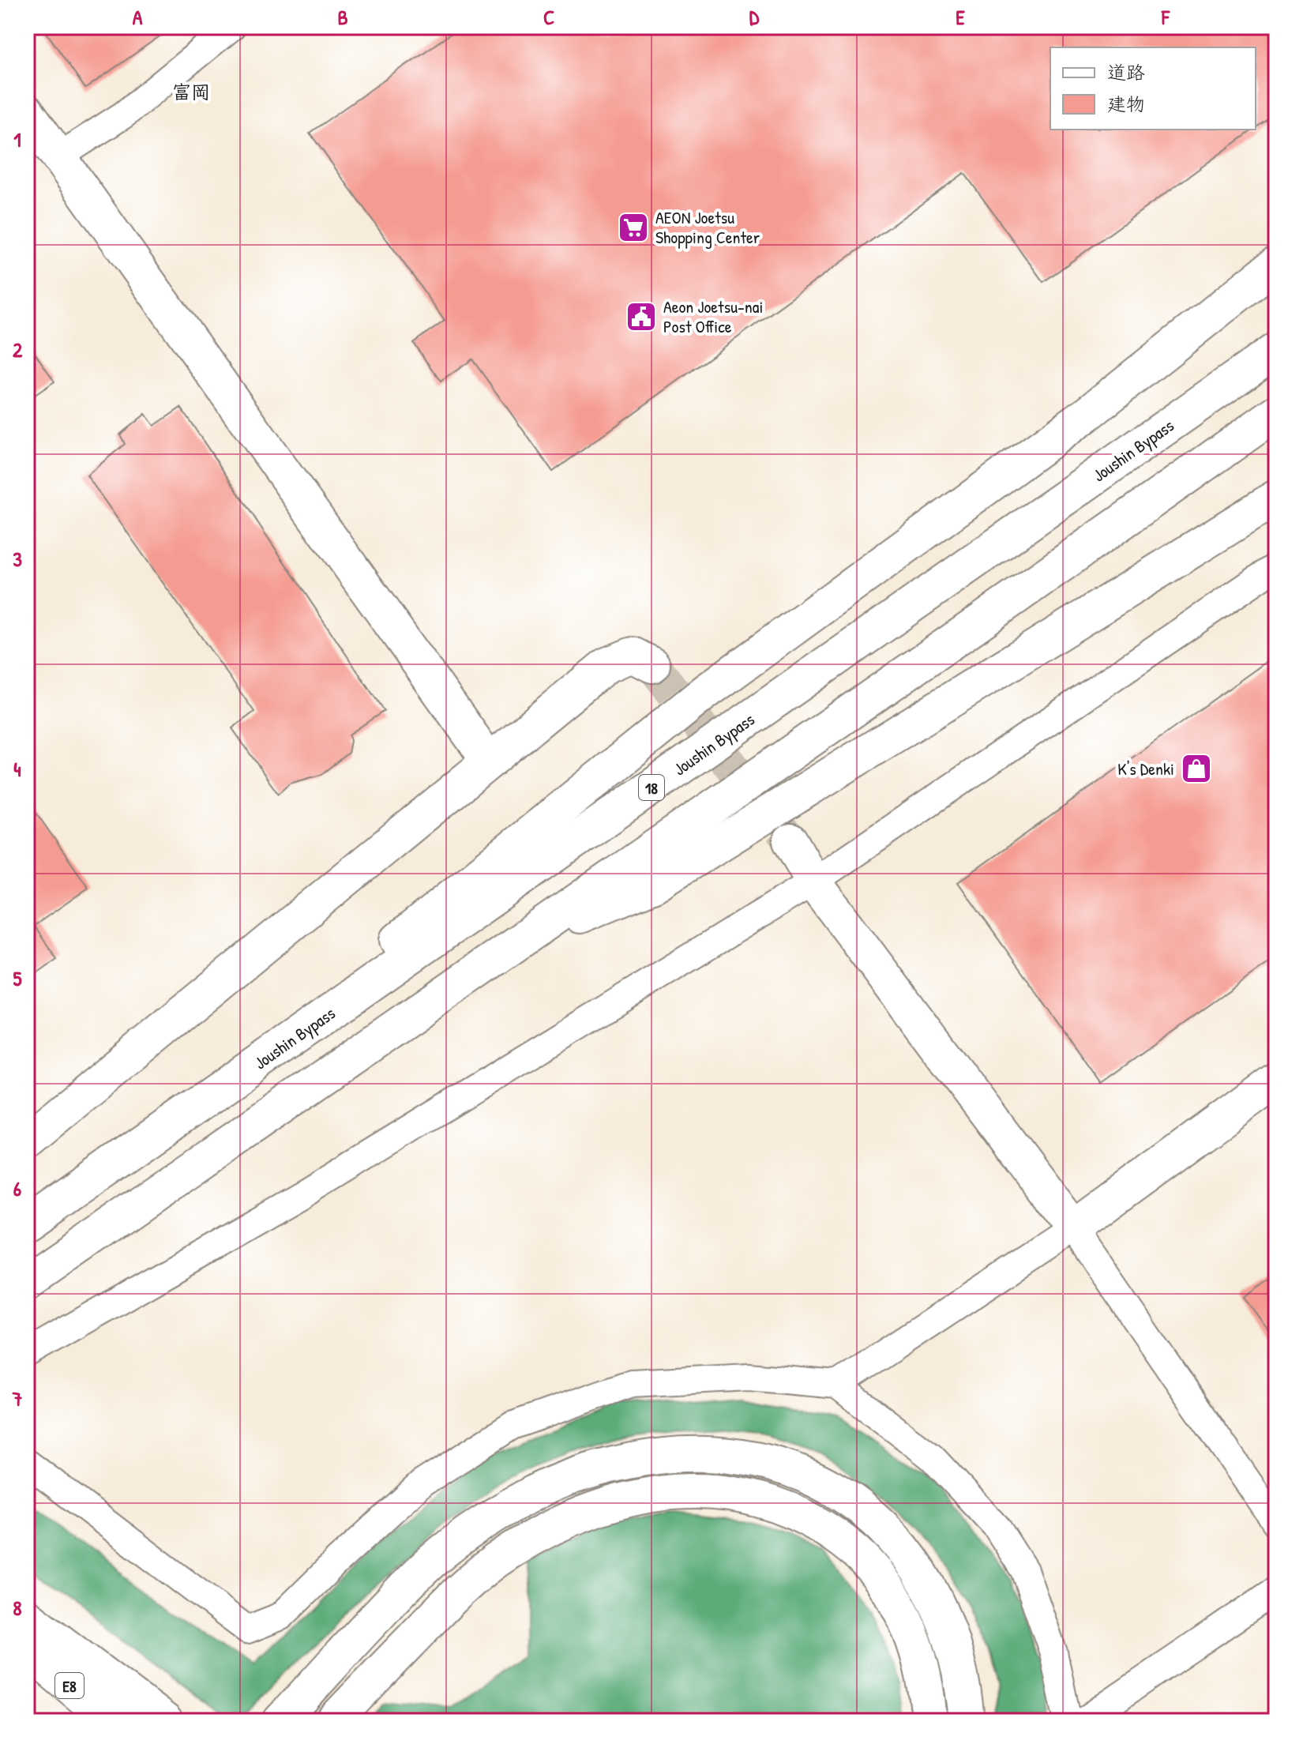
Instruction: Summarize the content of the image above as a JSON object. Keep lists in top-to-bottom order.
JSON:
{
  "streets": {
    "main road": ["Joushin Bypass", "18", "E8"]
  },
  "districts": ["富岡"],
  "places": {
    "supermarket": ["AEON Joetsu Shopping Center"],
    "public building": ["Aeon Joetsu-nai Post Office"],
    "shop": ["K's Denki"]
  },
  "legend": ["道路", "建物"],
  "grid": {
    "columns": [
      "A",
      "B",
      "C",
      "D",
      "E",
      "F"
    ],
    "rows": [
      "1",
      "2",
      "3",
      "4",
      "5",
      "6",
      "7",
      "8"
    ]
  }
}
